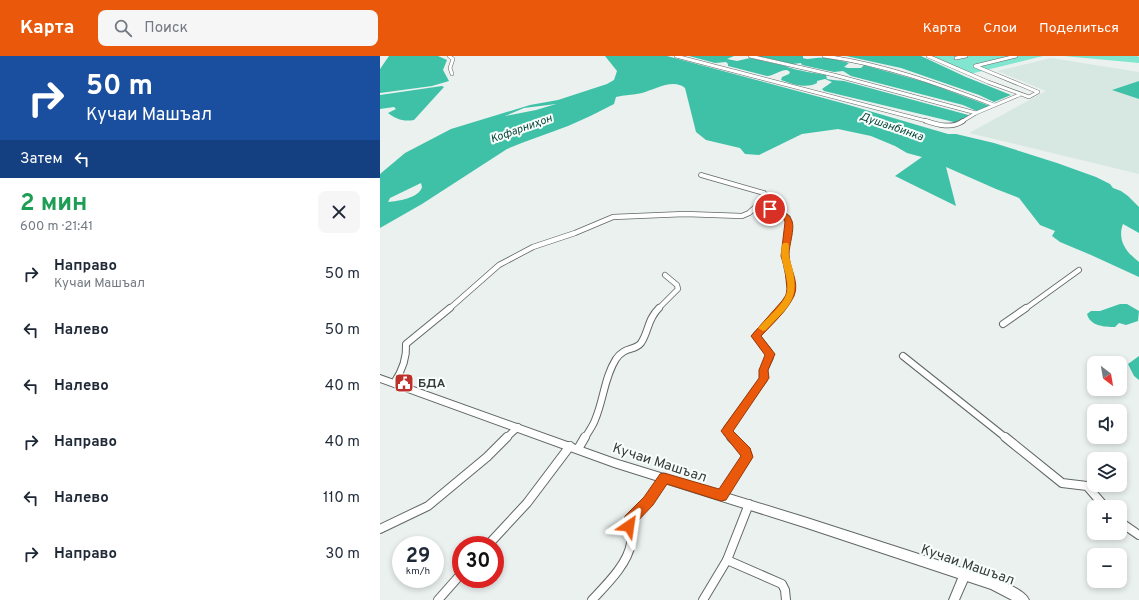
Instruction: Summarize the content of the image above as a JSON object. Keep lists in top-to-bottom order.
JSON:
{
  "streets": {
    "main road": ["Кучаи Машъал"]
  },
  "water": ["Душанбинка", "Кофарниҳон"],
  "places": {
    "public building": ["БДА"]
  },
  "north": "bottom right",
  "page": {
    "header": "Карта",
    "search": "Поиск",
    "nav": ["Карта", "Слои", "Поделиться"],
    "turn": ["50 m", "Кучаи Машъал"],
    "then": "Затем",
    "heading": ["2 мин", "600 m · 21:41"],
    "list": [
      {
        "name": "Направо",
        "note": "Кучаи Машъал",
        "value": "50 m"
      },
      {
        "name": "Налево",
        "value": "50 m"
      },
      {
        "name": "Налево",
        "value": "40 m"
      },
      {
        "name": "Направо",
        "value": "40 m"
      },
      {
        "name": "Налево",
        "value": "110 m"
      },
      {
        "name": "Направо",
        "value": "30 m"
      }
    ],
    "map_buttons": ["+", "−"],
    "speed": "29 km/h",
    "limit": "30"
  }
}
